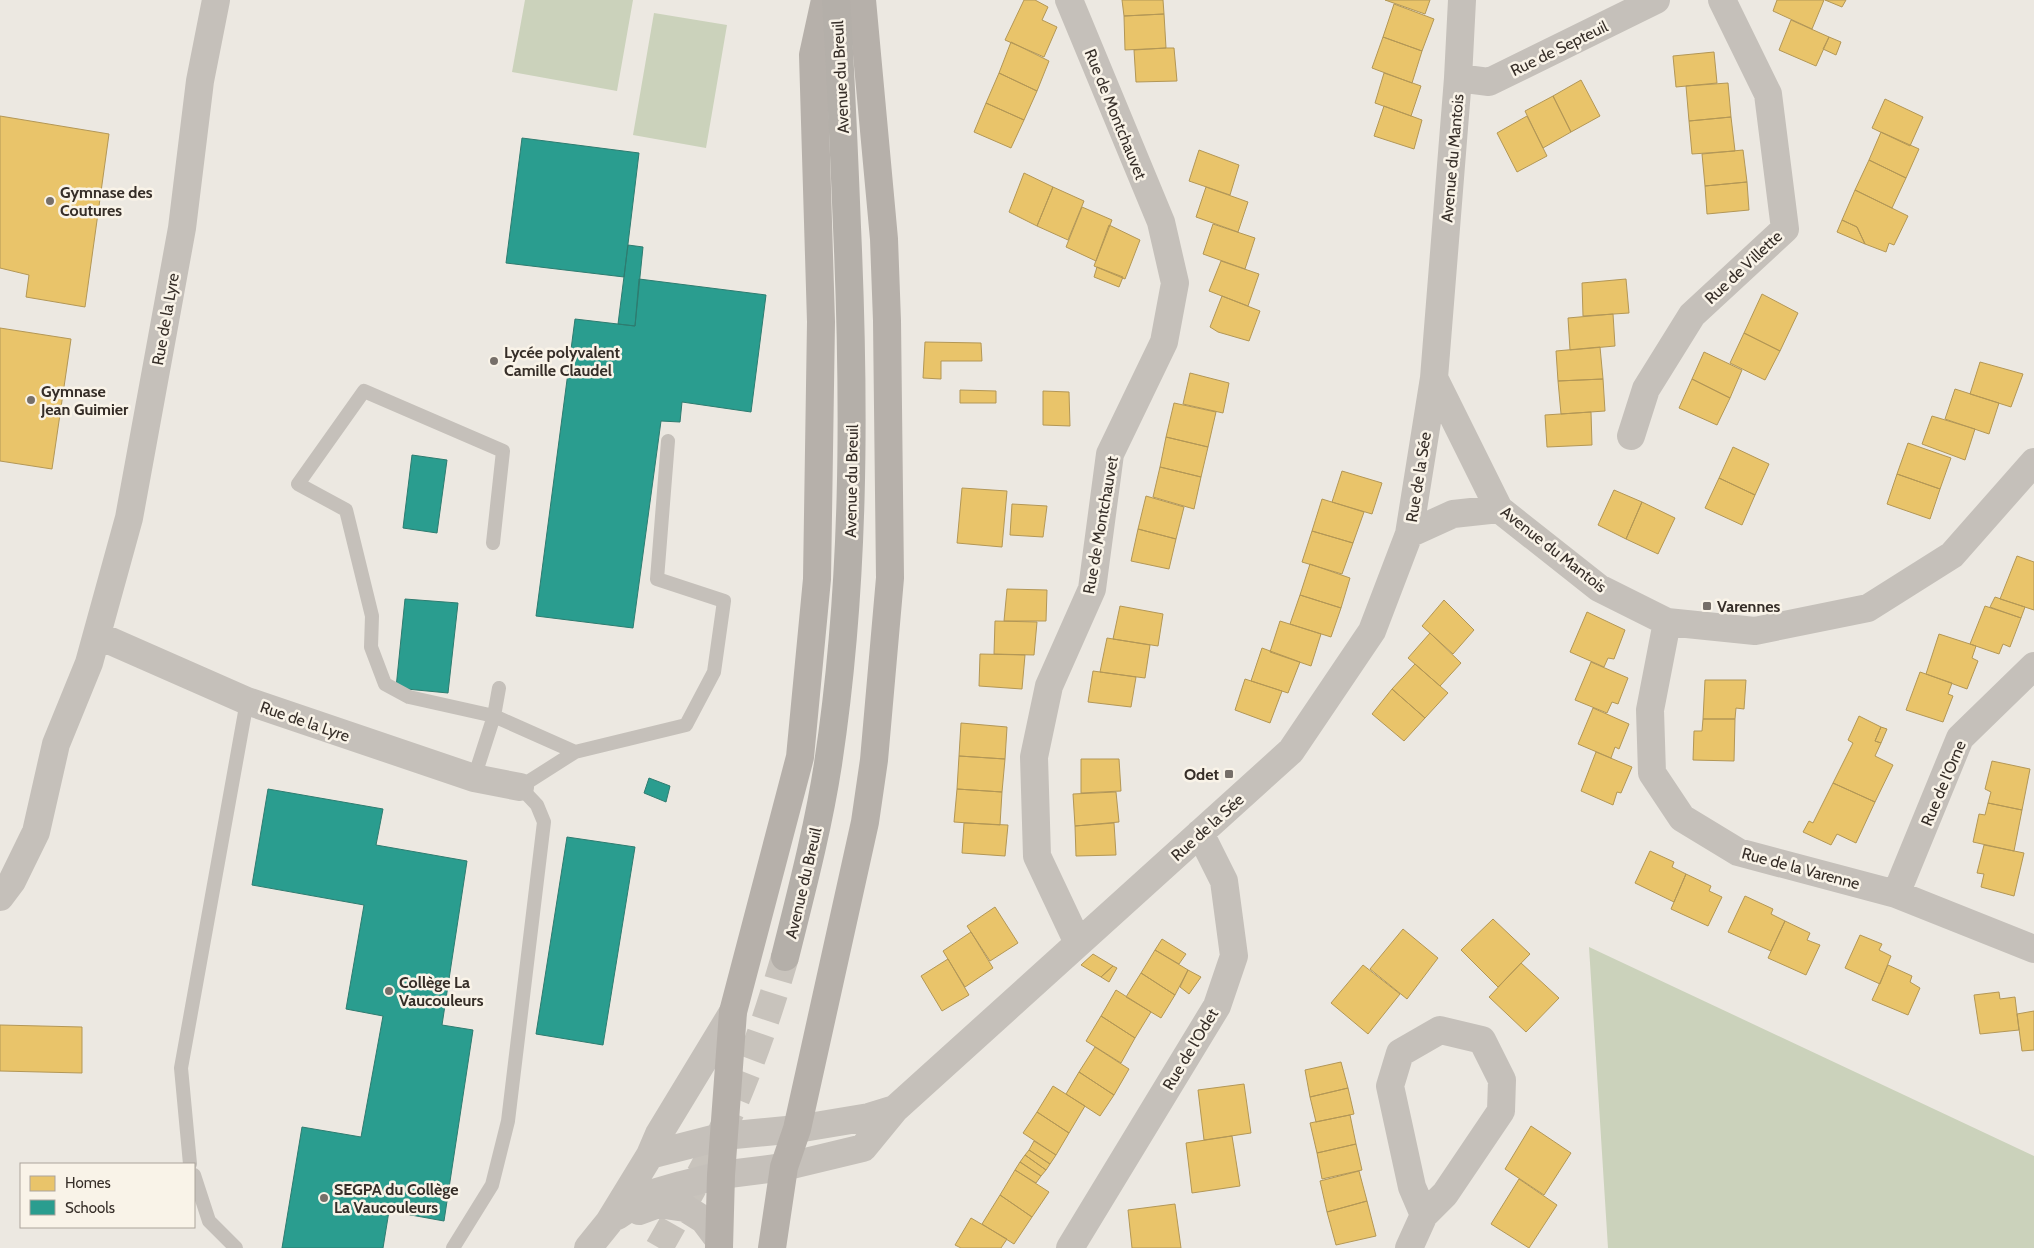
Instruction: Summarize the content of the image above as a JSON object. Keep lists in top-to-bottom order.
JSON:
{
  "streets": {
    "main road": ["Avenue du Breuil"],
    "street": [
      "Rue de Septeuil",
      "Rue de Montchauvet",
      "Avenue du Mantois",
      "Rue de Villette",
      "Rue de la Lyre",
      "Rue de la Sée",
      "Rue de l'Orne",
      "Rue de la Varenne",
      "Rue de l'Odet"
    ]
  },
  "crossings": [
    ["Rue de Septeuil", "Avenue du Mantois"],
    ["Rue de Montchauvet", "Rue de la Sée"],
    ["Avenue du Mantois", "Rue de la Sée"],
    ["Avenue du Mantois", "Rue de la Varenne"],
    ["Rue de la Sée", "Rue de l'Odet"],
    ["Rue de l'Orne", "Rue de la Varenne"]
  ],
  "places": {
    "other": [
      "Gymnase des Coutures",
      "Lycée polyvalent Camille Claudel",
      "Gymnase Jean Guimier",
      "Collège La Vaucouleurs",
      "SEGPA du Collège La Vaucouleurs"
    ],
    "transit": ["Varennes", "Odet"]
  },
  "legend": ["Homes", "Schools"]
}
